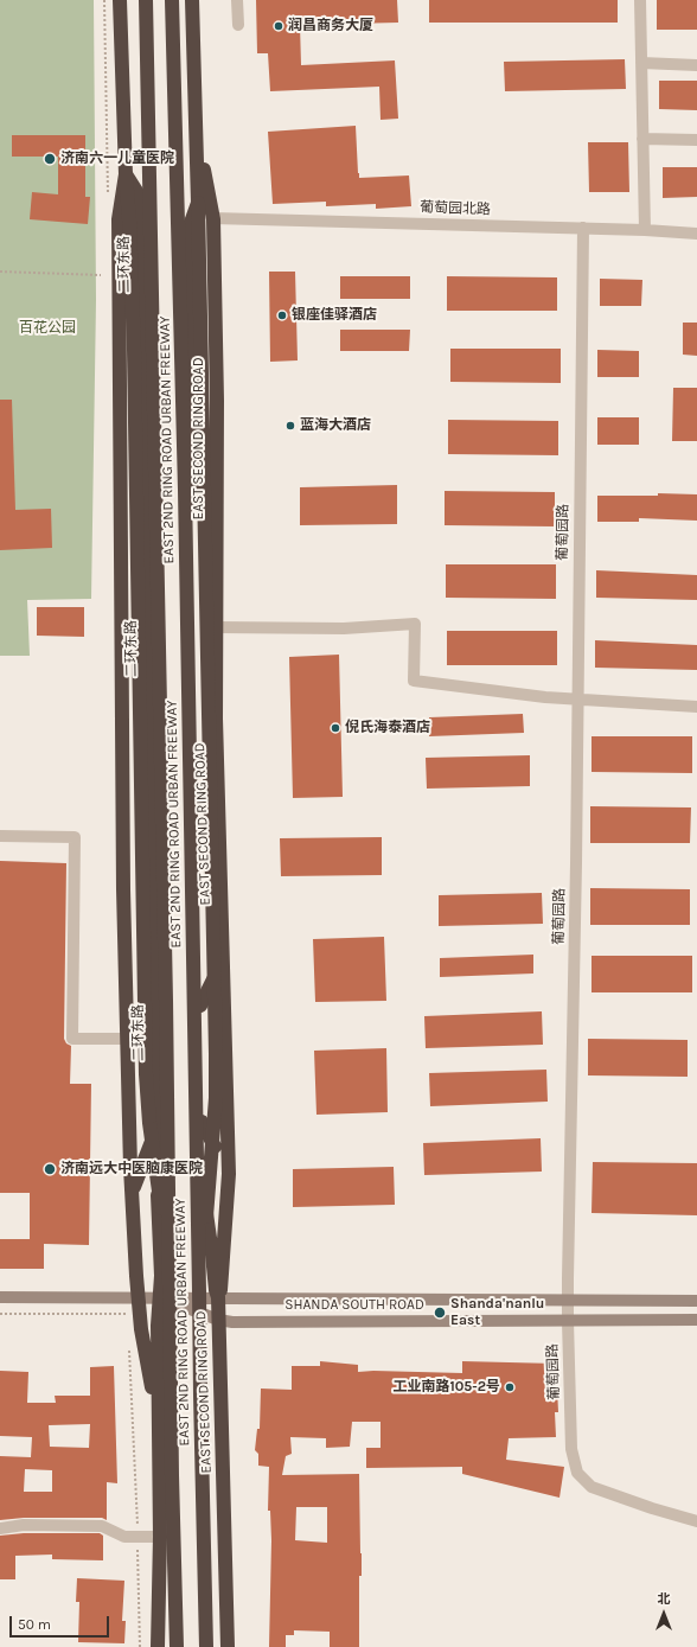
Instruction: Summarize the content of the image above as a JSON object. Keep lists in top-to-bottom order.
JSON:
{
  "streets": {
    "highway": ["二环东路", "EAST SECOND RING ROAD", "EAST 2ND RING ROAD URBAN FREEWAY"],
    "main road": ["SHANDA SOUTH ROAD"],
    "street": ["葡萄园北路", "葡萄园路"]
  },
  "crossings": [
    ["葡萄园北路", "EAST SECOND RING ROAD"],
    ["葡萄园北路", "葡萄园路"],
    ["二环东路", "EAST 2ND RING ROAD URBAN FREEWAY"],
    ["二环东路", "SHANDA SOUTH ROAD"],
    ["EAST SECOND RING ROAD", "SHANDA SOUTH ROAD"],
    ["EAST 2ND RING ROAD URBAN FREEWAY", "SHANDA SOUTH ROAD"],
    ["葡萄园路", "SHANDA SOUTH ROAD"]
  ],
  "parks": ["百花公园"],
  "places": [
    "润昌商务大厦",
    "济南六一儿童医院",
    "银座佳驿酒店",
    "蓝海大酒店",
    "倪氏海泰酒店",
    "济南远大中医脑康医院",
    "Shanda'nanlu East",
    "工业南路105-2号"
  ],
  "scale_bar": "50 m",
  "north": "top"
}
